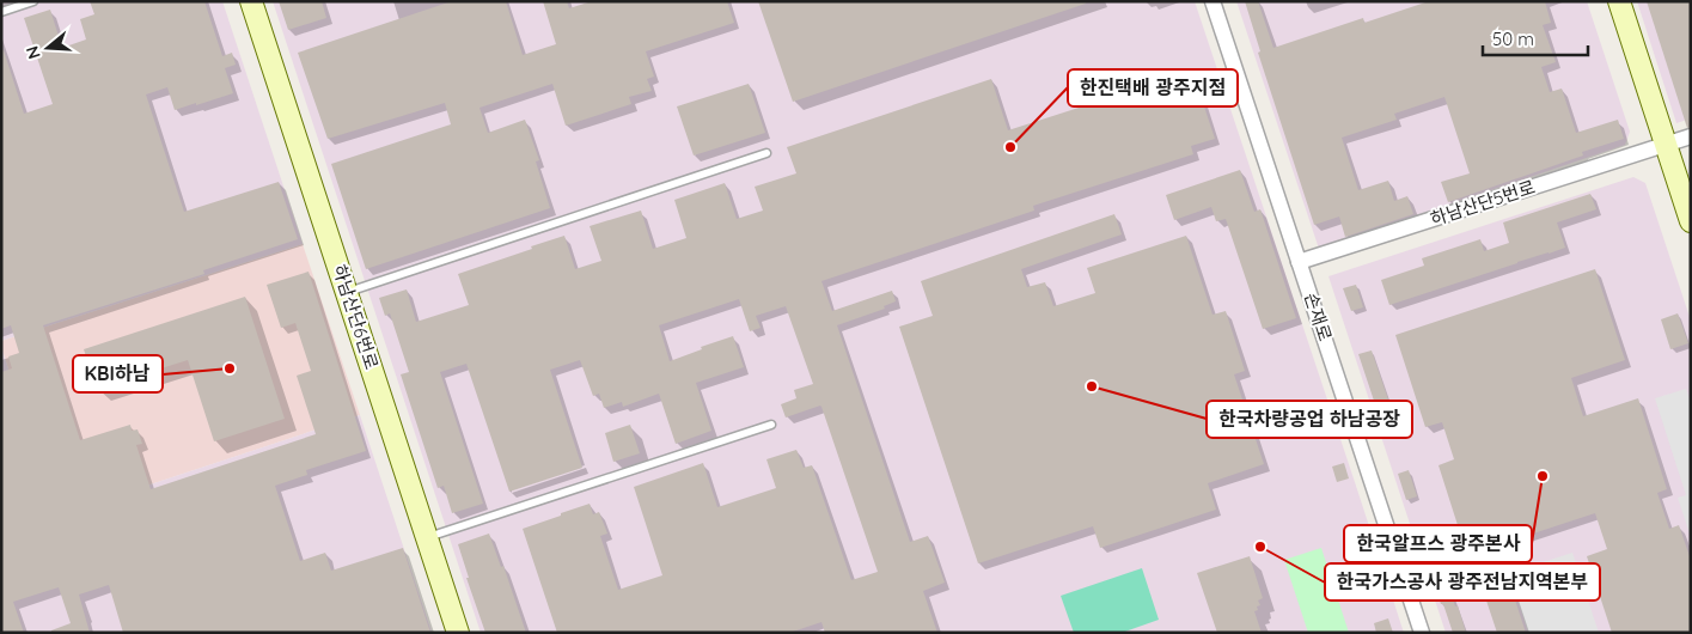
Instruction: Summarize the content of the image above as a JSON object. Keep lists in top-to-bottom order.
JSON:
{
  "streets": {
    "street": ["하남산단5번로", "하남산단6번로", "손재로"]
  },
  "crossings": [
    ["하남산단5번로", "손재로"]
  ],
  "places": [
    "한진택배 광주지점",
    "KBI하남",
    "한국차량공업 하남공장",
    "한국알프스 광주본사",
    "한국가스공사 광주전남지역본부"
  ],
  "scale_bar": "50 m",
  "north": "left"
}
